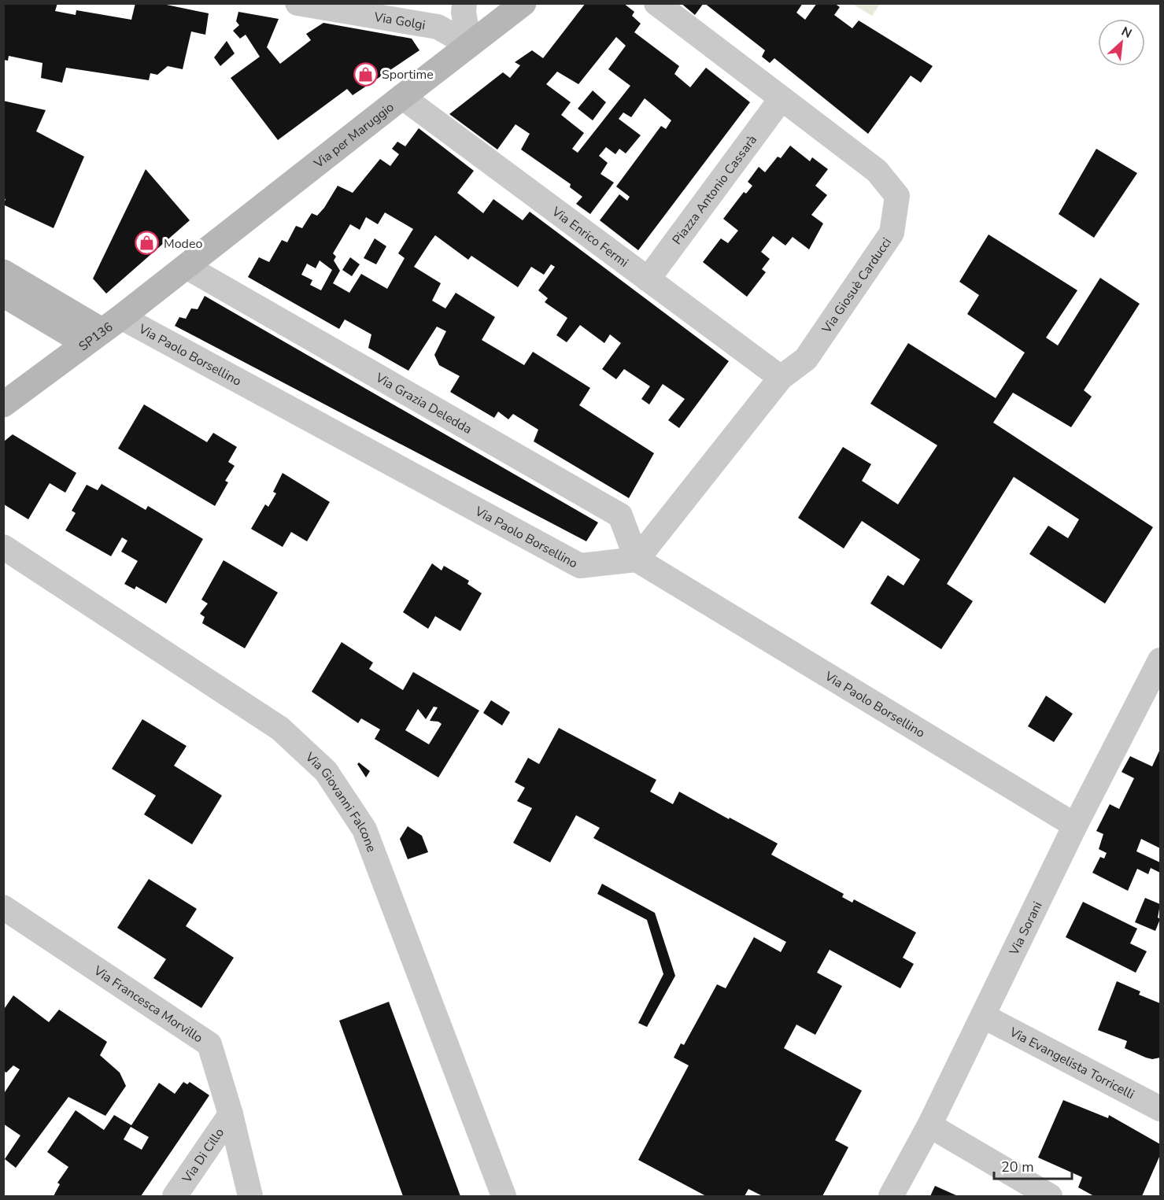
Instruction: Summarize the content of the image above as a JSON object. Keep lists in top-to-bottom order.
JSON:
{
  "streets": {
    "street": [
      "Via Golgi",
      "Via per Maruggio",
      "Piazza Antonio Cassarà",
      "Via Enrico Fermi",
      "Via Giosuè Carducci",
      "SP136",
      "Via Paolo Borsellino",
      "Via Grazia Deledda",
      "Via Giovanni Falcone",
      "Via Sorani",
      "Via Francesca Morvillo",
      "Via Evangelista Torricelli",
      "Via Di Cillo"
    ]
  },
  "crossings": [
    ["Via Golgi", "Via per Maruggio"],
    ["Via per Maruggio", "Via Enrico Fermi"],
    ["Via per Maruggio", "SP136"],
    ["Via per Maruggio", "Via Grazia Deledda"],
    ["Piazza Antonio Cassarà", "Via Enrico Fermi"],
    ["Piazza Antonio Cassarà", "Via Giosuè Carducci"],
    ["Via Enrico Fermi", "Via Giosuè Carducci"],
    ["Via Giosuè Carducci", "Via Paolo Borsellino"],
    ["Via Giosuè Carducci", "Via Grazia Deledda"],
    ["SP136", "Via Paolo Borsellino"],
    ["SP136", "Via Grazia Deledda"],
    ["Via Paolo Borsellino", "Via Grazia Deledda"],
    ["Via Paolo Borsellino", "Via Sorani"],
    ["Via Sorani", "Via Evangelista Torricelli"],
    ["Via Francesca Morvillo", "Via Di Cillo"]
  ],
  "places": {
    "shop": ["Sportime", "Modeo"]
  },
  "scale_bar": "20 m",
  "north": "top right"
}
